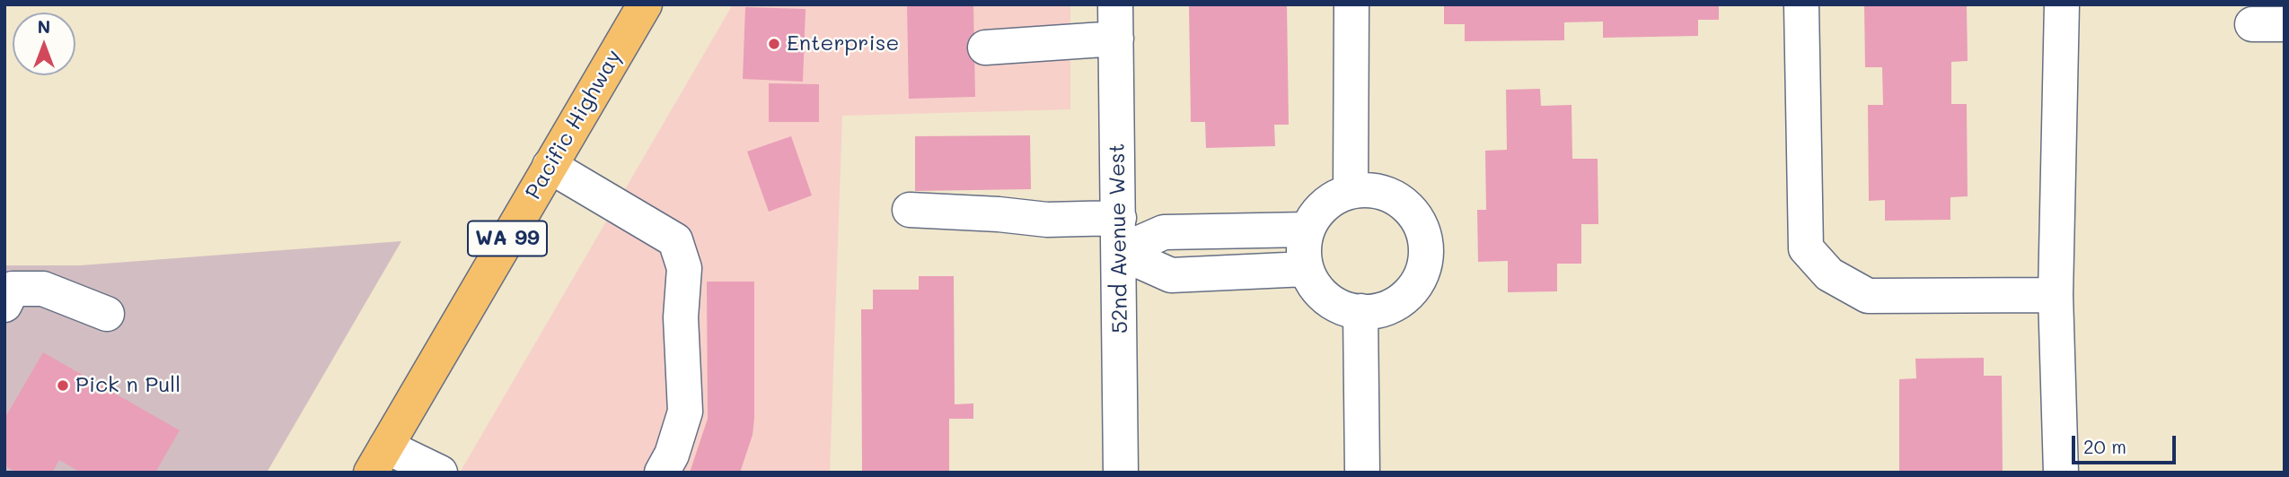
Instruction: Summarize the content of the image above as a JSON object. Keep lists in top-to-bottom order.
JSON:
{
  "streets": {
    "highway": ["Pacific Highway", "WA 99"],
    "street": ["52nd Avenue West"]
  },
  "places": ["Enterprise", "Pick n Pull"],
  "scale_bar": "20 m",
  "north": "top"
}
